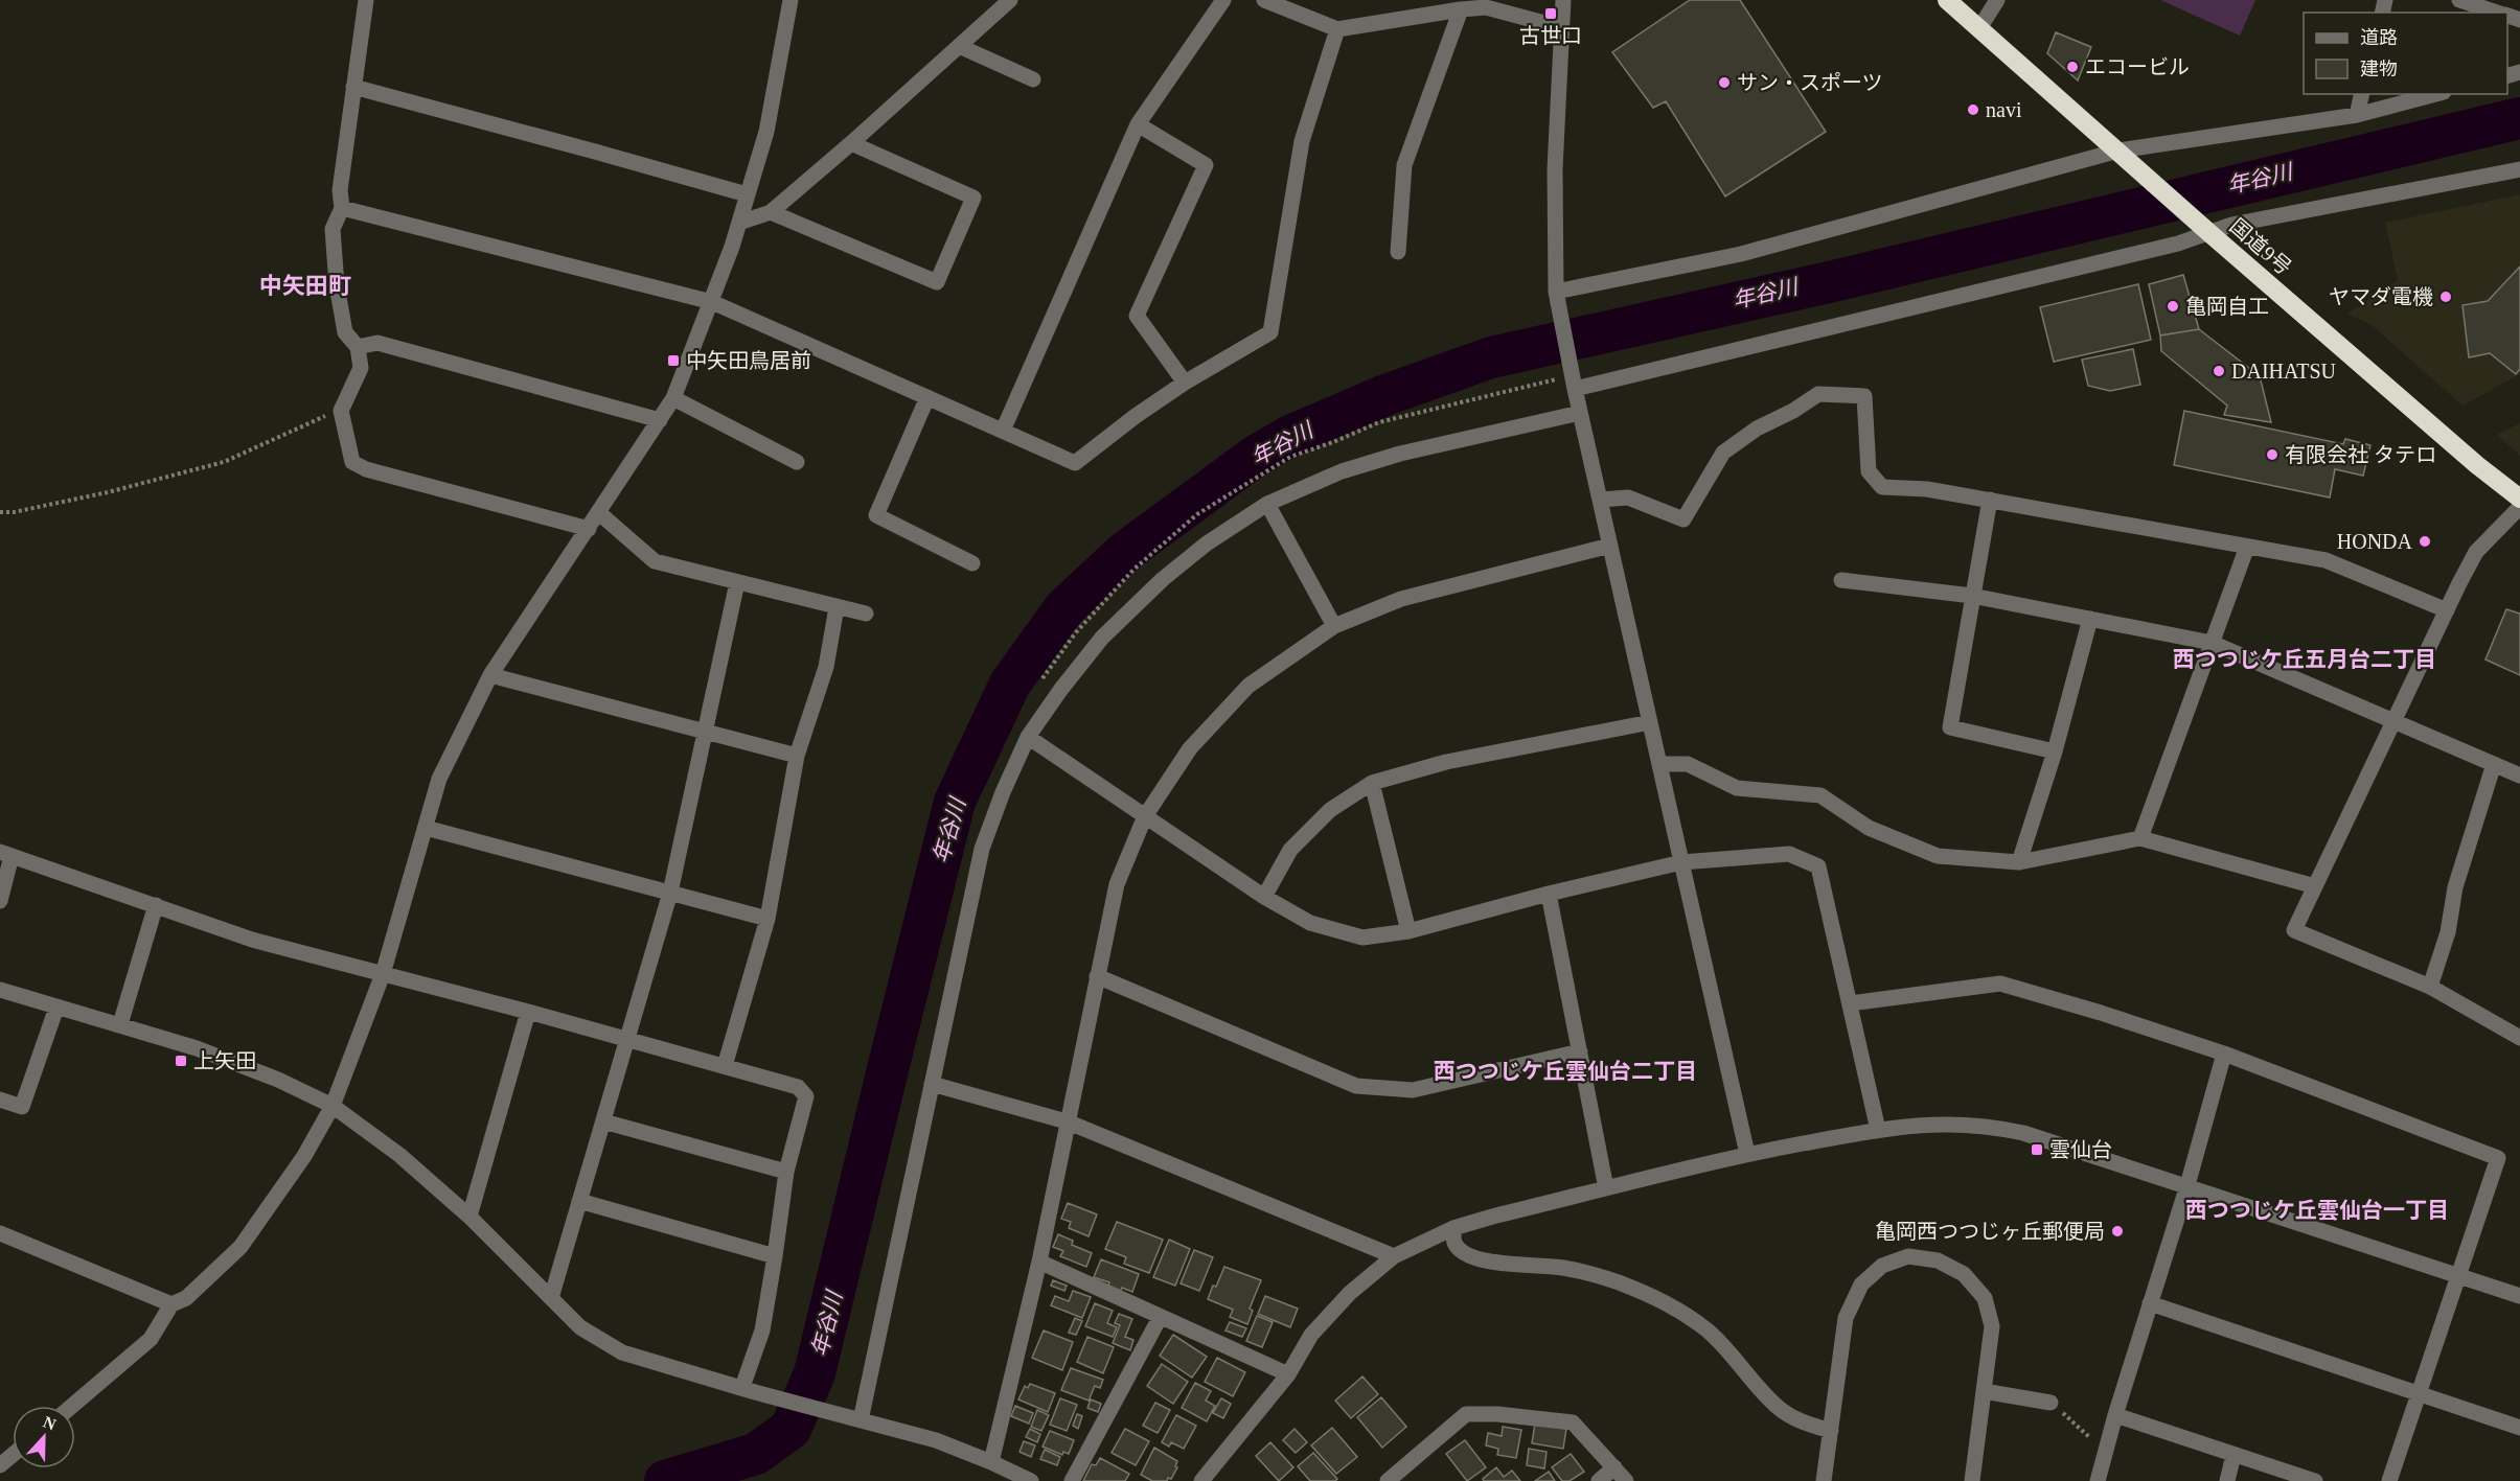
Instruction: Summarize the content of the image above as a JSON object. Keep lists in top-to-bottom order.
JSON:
{
  "streets": {
    "highway": ["国道9号"]
  },
  "districts": [
    "中矢田町",
    "西つつじケ丘五月台二丁目",
    "西つつじケ丘雲仙台二丁目",
    "西つつじケ丘雲仙台一丁目"
  ],
  "water": ["年谷川"],
  "places": {
    "transit": [
      "古世口",
      "中矢田鳥居前",
      "上矢田",
      "雲仙台"
    ],
    "other": [
      "エコービル",
      "サン・スポーツ",
      "navi",
      "ヤマダ電機",
      "亀岡自工",
      "DAIHATSU",
      "有限会社 タテロ",
      "HONDA",
      "亀岡西つつじヶ丘郵便局"
    ]
  },
  "legend": ["道路", "建物"],
  "north": "top"
}
